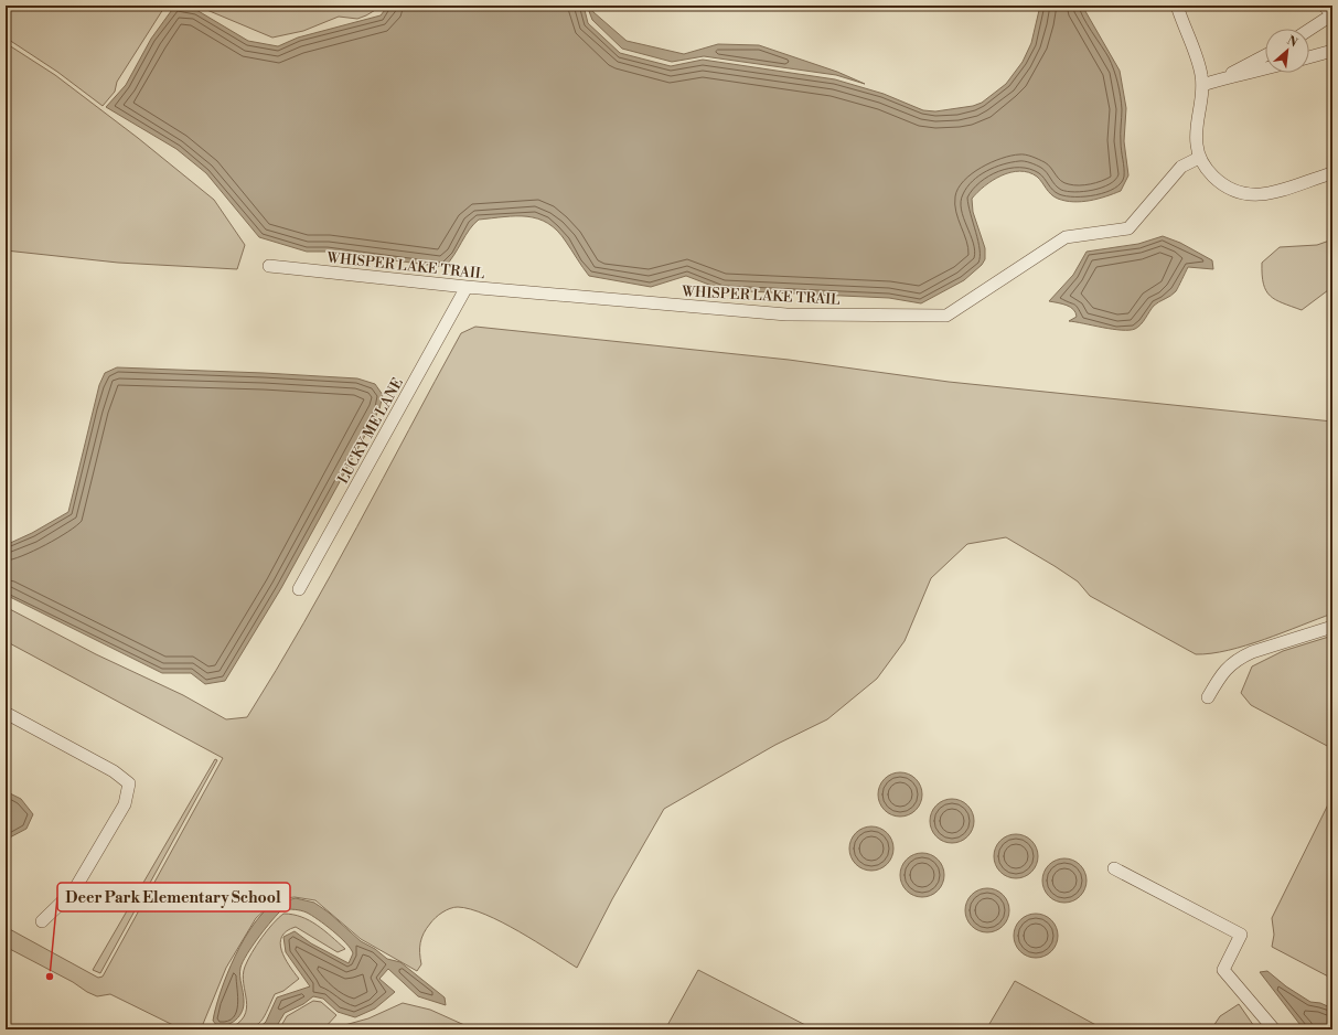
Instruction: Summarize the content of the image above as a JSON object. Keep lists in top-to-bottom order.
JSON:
{
  "streets": {
    "street": ["WHISPER LAKE TRAIL", "LUCKY ME LANE"]
  },
  "crossings": [
    ["WHISPER LAKE TRAIL", "LUCKY ME LANE"]
  ],
  "places": ["Deer Park Elementary School"],
  "north": "top right"
}
